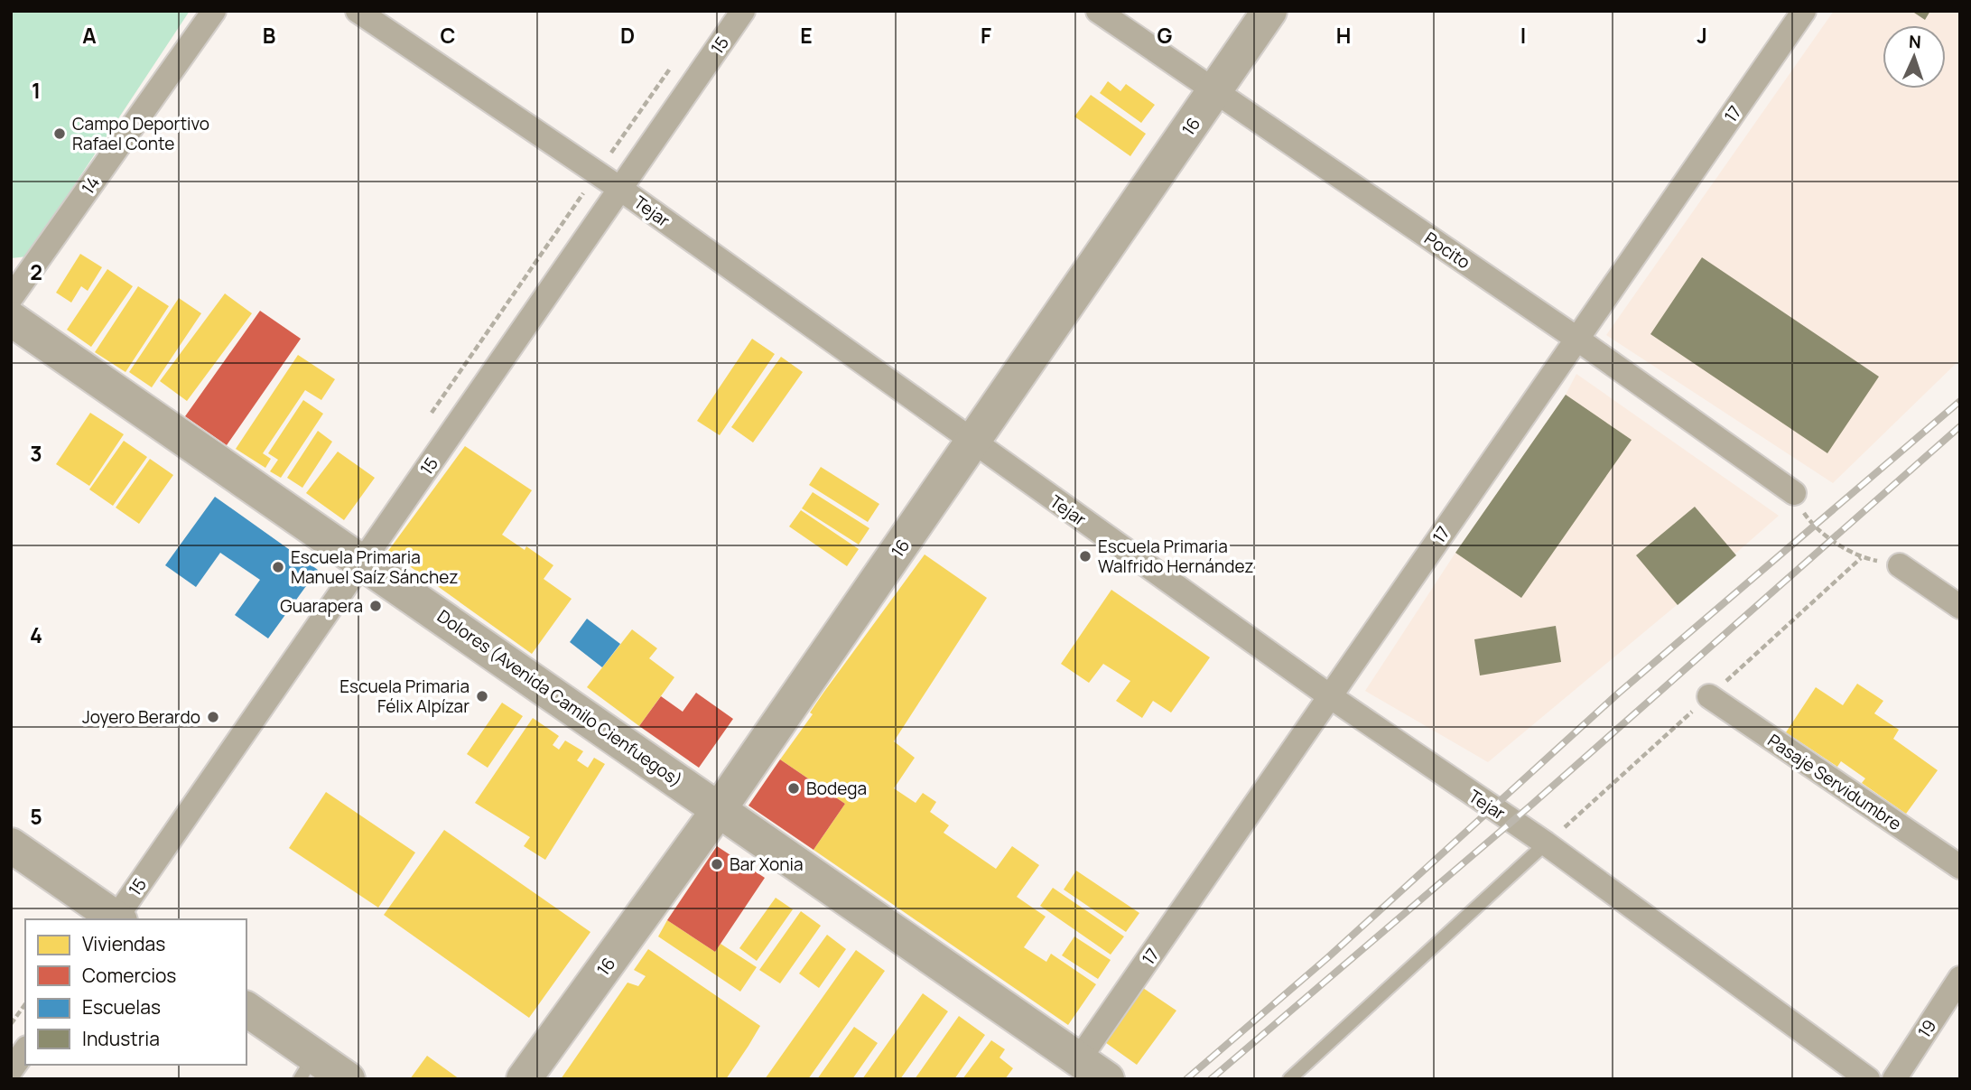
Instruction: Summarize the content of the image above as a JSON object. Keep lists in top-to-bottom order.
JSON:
{
  "streets": {
    "street": [
      "15",
      "17",
      "16",
      "14",
      "Tejar",
      "Pocito",
      "Dolores (Avenida Camilo Cienfuegos)",
      "Pasaje Servidumbre",
      "19"
    ]
  },
  "crossings": [
    ["15", "Tejar"],
    ["15", "Dolores (Avenida Camilo Cienfuegos)"],
    ["17", "Tejar"],
    ["17", "Pocito"],
    ["17", "Dolores (Avenida Camilo Cienfuegos)"],
    ["16", "Tejar"],
    ["16", "Pocito"],
    ["16", "Dolores (Avenida Camilo Cienfuegos)"]
  ],
  "places": [
    "Campo Deportivo Rafael Conte",
    "Escuela Primaria Walfrido Hernández",
    "Escuela Primaria Manuel Saíz Sánchez",
    "Guarapera",
    "Escuela Primaria Félix Alpízar",
    "Joyero Berardo",
    "Bodega",
    "Bar Xonia"
  ],
  "legend": [
    "Viviendas",
    "Comercios",
    "Escuelas",
    "Industria"
  ],
  "north": "top",
  "grid": {
    "columns": [
      "A",
      "B",
      "C",
      "D",
      "E",
      "F",
      "G",
      "H",
      "I",
      "J"
    ],
    "rows": [
      "1",
      "2",
      "3",
      "4",
      "5"
    ]
  }
}
